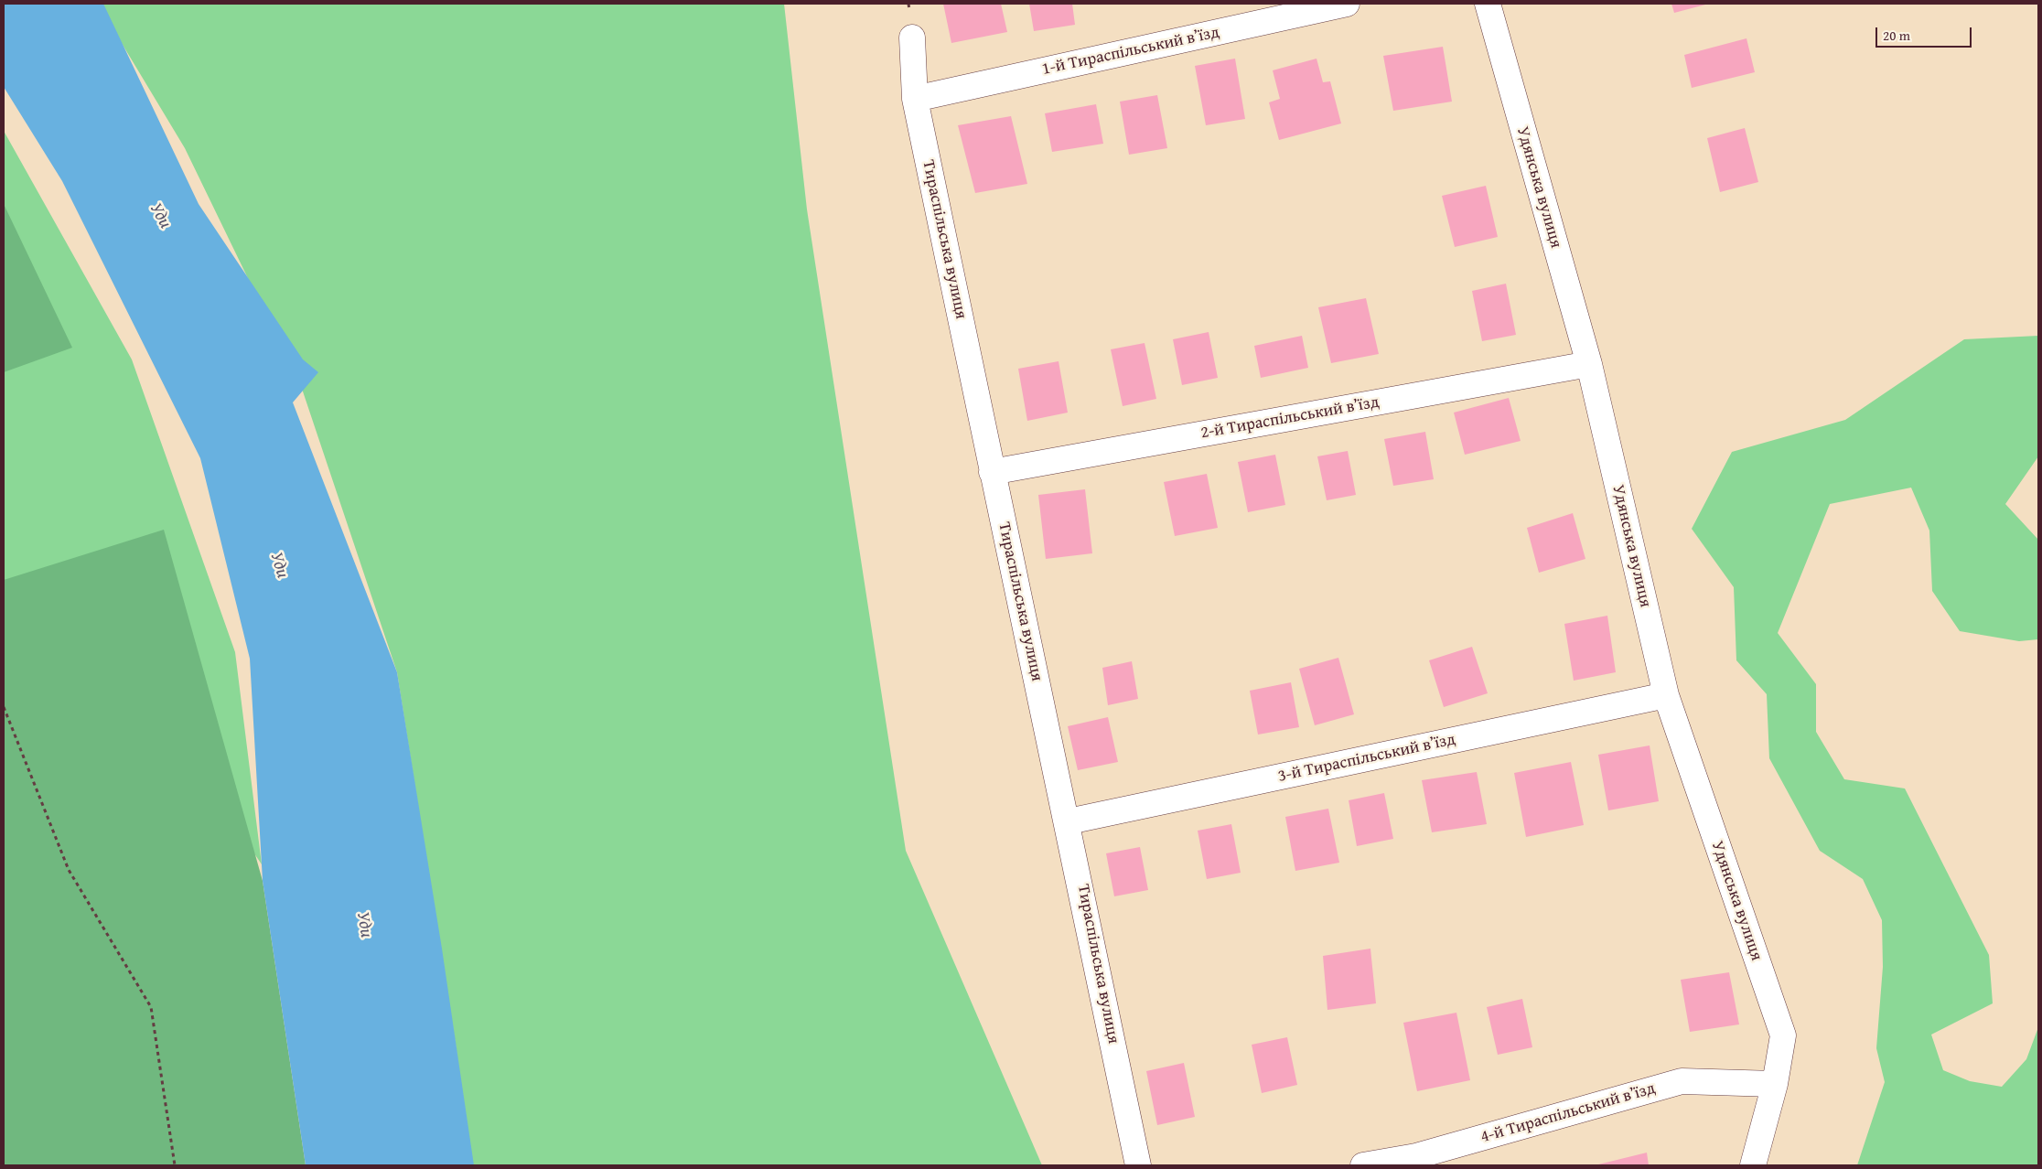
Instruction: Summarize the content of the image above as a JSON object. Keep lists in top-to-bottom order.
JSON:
{
  "streets": {
    "street": [
      "1-й Тираспільський в’їзд",
      "Удянська вулиця",
      "Тираспільська вулиця",
      "2-й Тираспільський в’їзд",
      "3-й Тираспільський в’їзд",
      "4-й Тираспільський в’їзд"
    ]
  },
  "crossings": [
    ["1-й Тираспільський в’їзд", "Тираспільська вулиця"],
    ["Удянська вулиця", "2-й Тираспільський в’їзд"],
    ["Удянська вулиця", "3-й Тираспільський в’їзд"],
    ["Удянська вулиця", "4-й Тираспільський в’їзд"],
    ["Тираспільська вулиця", "2-й Тираспільський в’їзд"],
    ["Тираспільська вулиця", "3-й Тираспільський в’їзд"]
  ],
  "water": ["Уди"],
  "scale_bar": "20 m"
}
